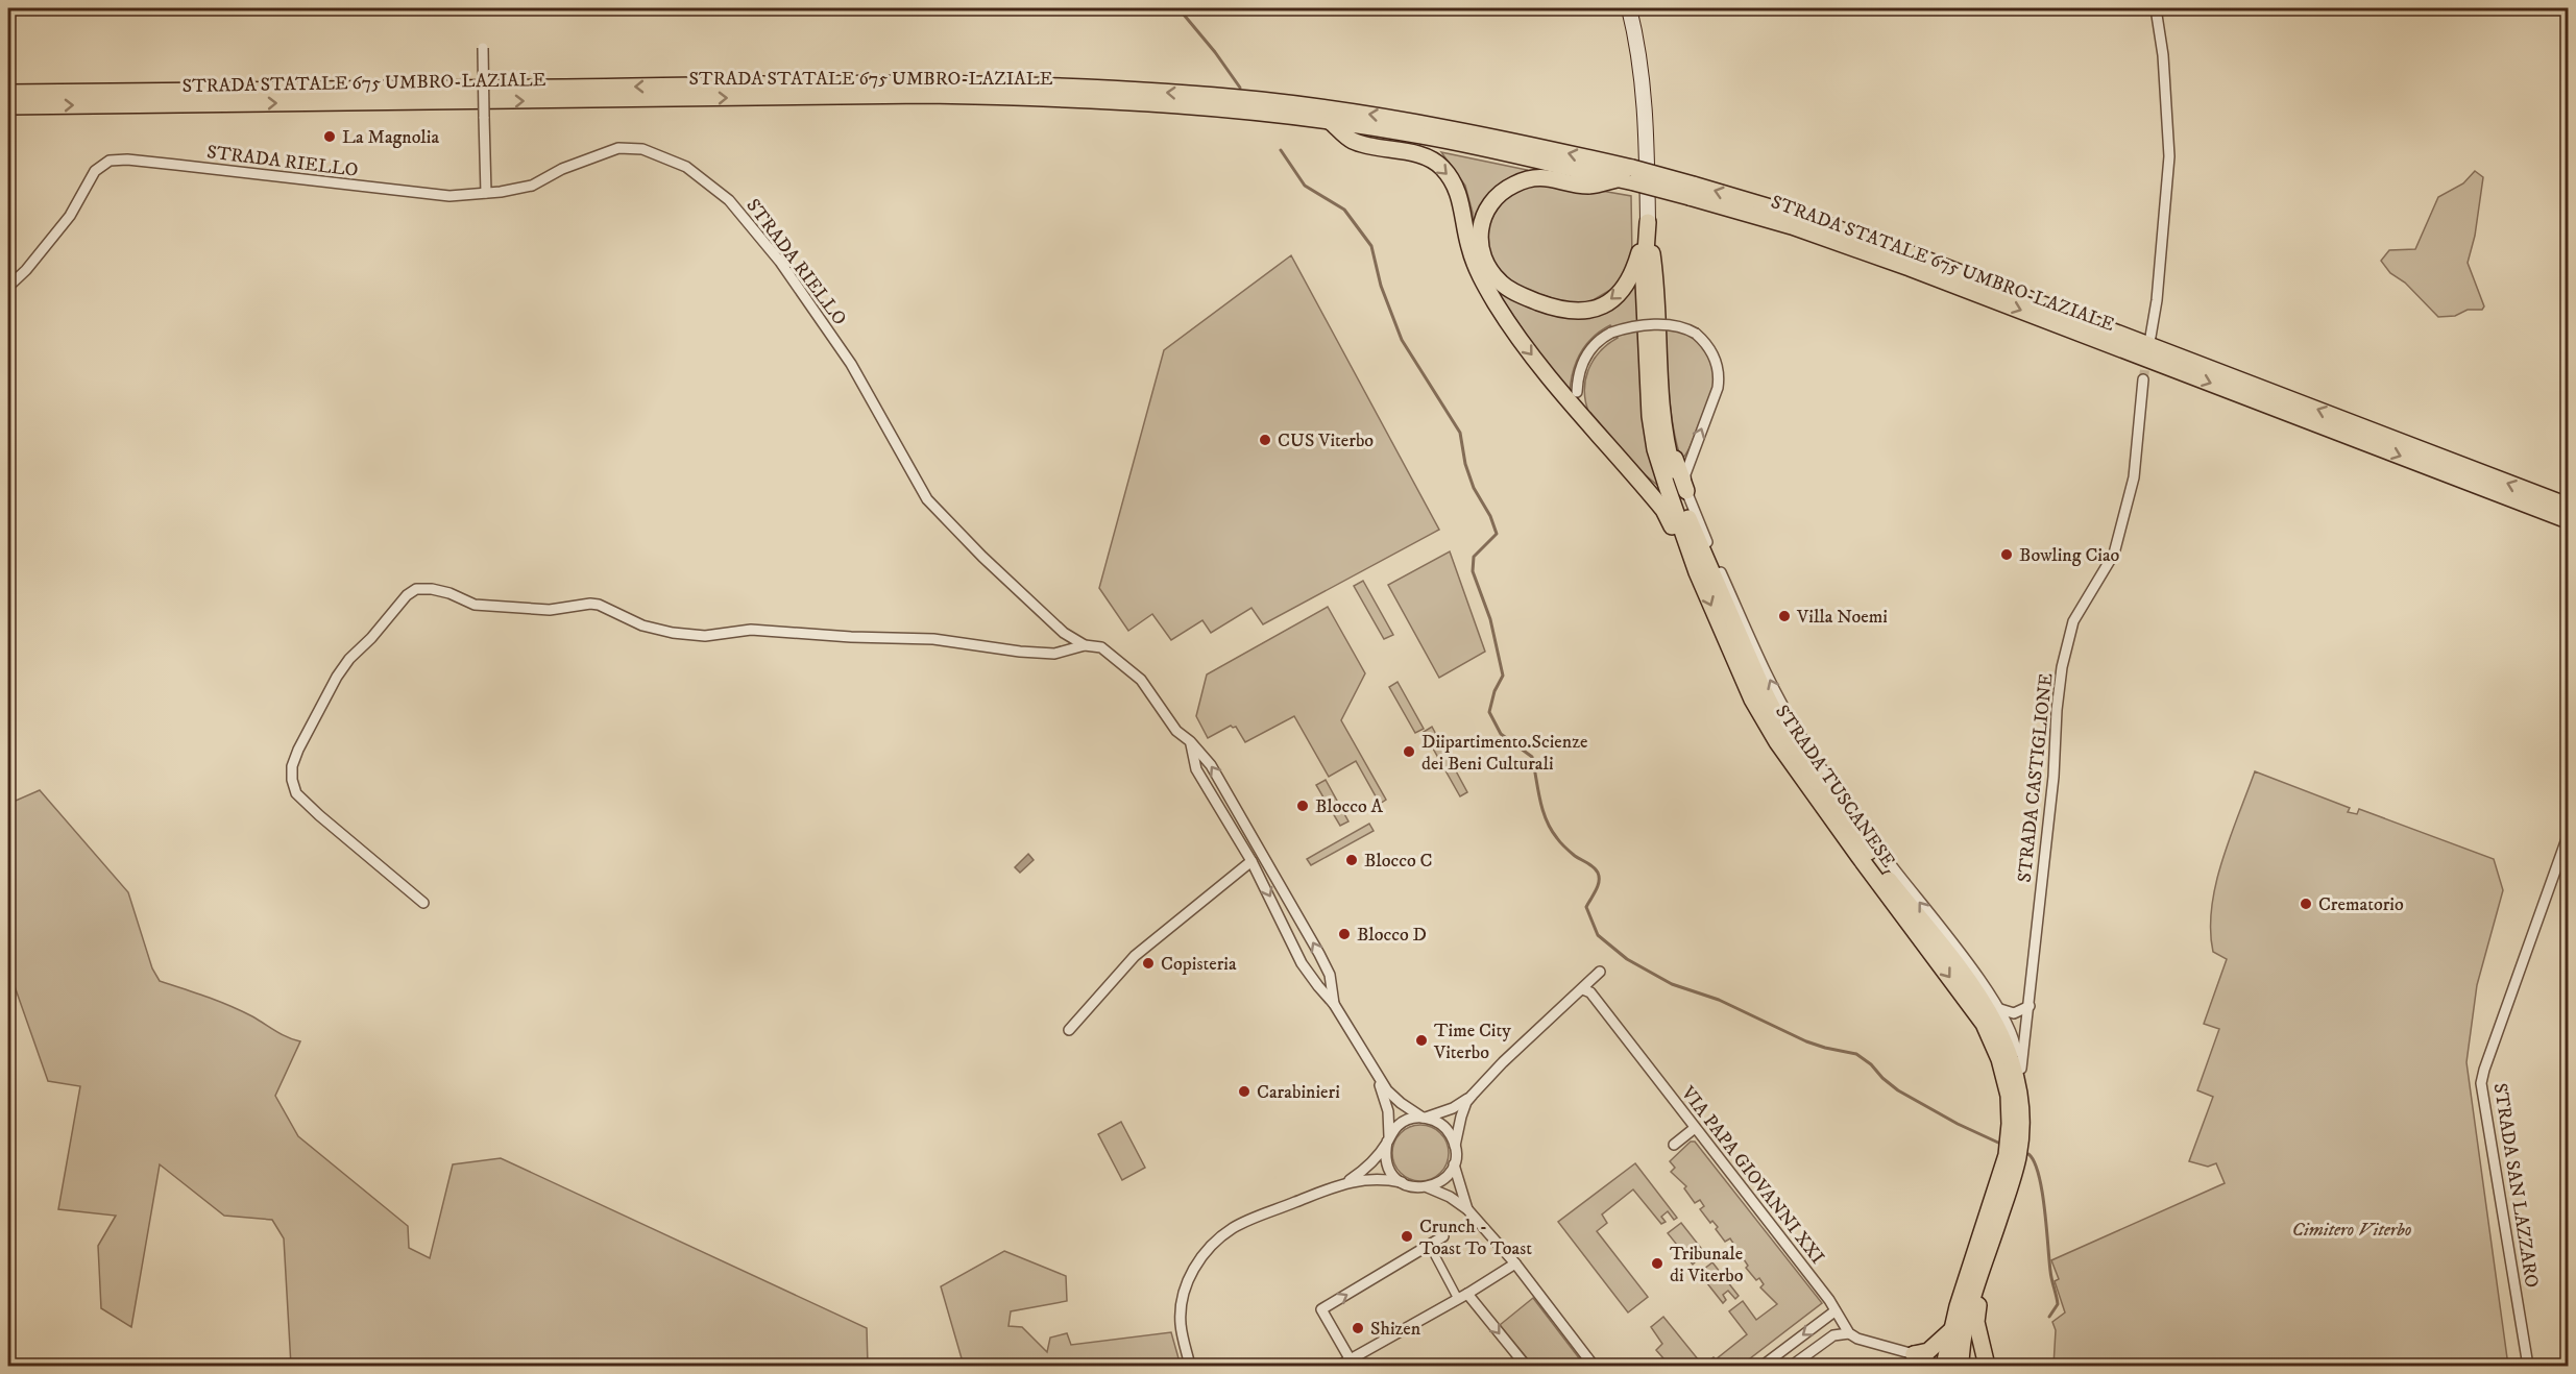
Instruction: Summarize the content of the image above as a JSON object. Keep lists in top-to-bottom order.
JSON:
{
  "streets": {
    "main road": ["STRADA STATALE 675 UMBRO-LAZIALE", "STRADA TUSCANESE"],
    "street": [
      "STRADA RIELLO",
      "STRADA CASTIGLIONE",
      "VIA PAPA GIOVANNI XXI",
      "STRADA SAN LAZZARO"
    ]
  },
  "crossings": [
    ["STRADA CASTIGLIONE", "STRADA TUSCANESE"]
  ],
  "parks": ["Cimitero Viterbo"],
  "places": [
    "La Magnolia",
    "CUS Viterbo",
    "Bowling Ciao",
    "Villa Noemi",
    "Diipartimento.Scienze dei Beni Culturali",
    "Blocco A",
    "Blocco C",
    "Crematorio",
    "Blocco D",
    "Copisteria",
    "Time City Viterbo",
    "Carabinieri",
    "Crunch - Toast To Toast",
    "Tribunale di Viterbo",
    "Shizen"
  ]
}
